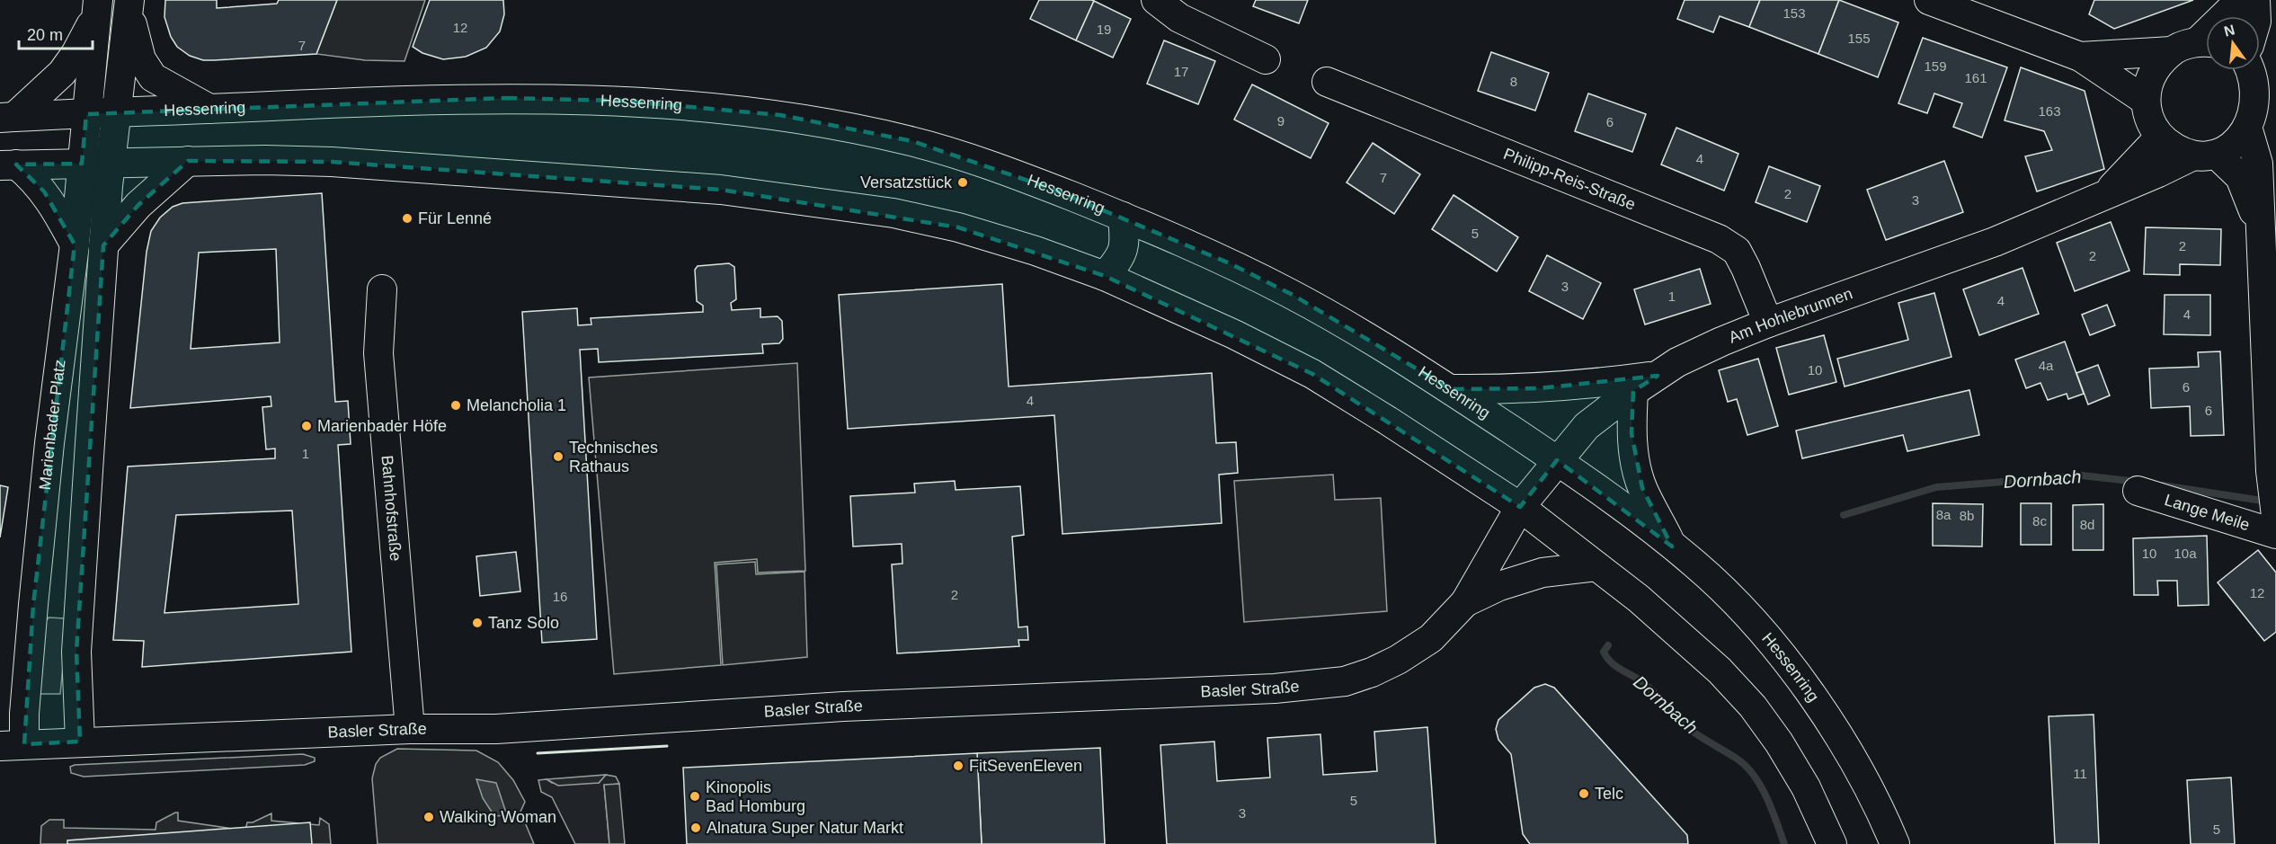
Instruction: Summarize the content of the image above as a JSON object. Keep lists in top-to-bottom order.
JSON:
{
  "streets": {
    "street": [
      "Hessenring",
      "Philipp-Reis-Straße",
      "Am Hohlebrunnen",
      "Marienbader Platz",
      "Bahnhofstraße",
      "Lange Meile",
      "Basler Straße"
    ]
  },
  "crossings": [
    ["Hessenring", "Am Hohlebrunnen"],
    ["Hessenring", "Marienbader Platz"],
    ["Philipp-Reis-Straße", "Am Hohlebrunnen"],
    ["Am Hohlebrunnen", "Lange Meile"],
    ["Am Hohlebrunnen", "Basler Straße"],
    ["Marienbader Platz", "Basler Straße"],
    ["Bahnhofstraße", "Basler Straße"]
  ],
  "water": ["Dornbach"],
  "places": [
    "Versatzstück",
    "Für Lenné",
    "Melancholia 1",
    "Marienbader Höfe",
    "Technisches Rathaus",
    "Tanz Solo",
    "FitSevenEleven",
    "Telc",
    "Kinopolis Bad Homburg",
    "Walking Woman",
    "Alnatura Super Natur Markt"
  ],
  "house_numbers": [
    "153",
    "12",
    "19",
    "155",
    "7",
    "159",
    "17",
    "161",
    "8",
    "163",
    "9",
    "6",
    "4",
    "7",
    "2",
    "3",
    "5",
    "2",
    "2",
    "3",
    "1",
    "4",
    "4",
    "4a",
    "10",
    "6",
    "4",
    "6",
    "1",
    "8a",
    "8b",
    "8c",
    "8d",
    "10",
    "10a",
    "12",
    "2",
    "16",
    "11",
    "5",
    "3",
    "5"
  ],
  "scale_bar": "20 m",
  "north": "top"
}
